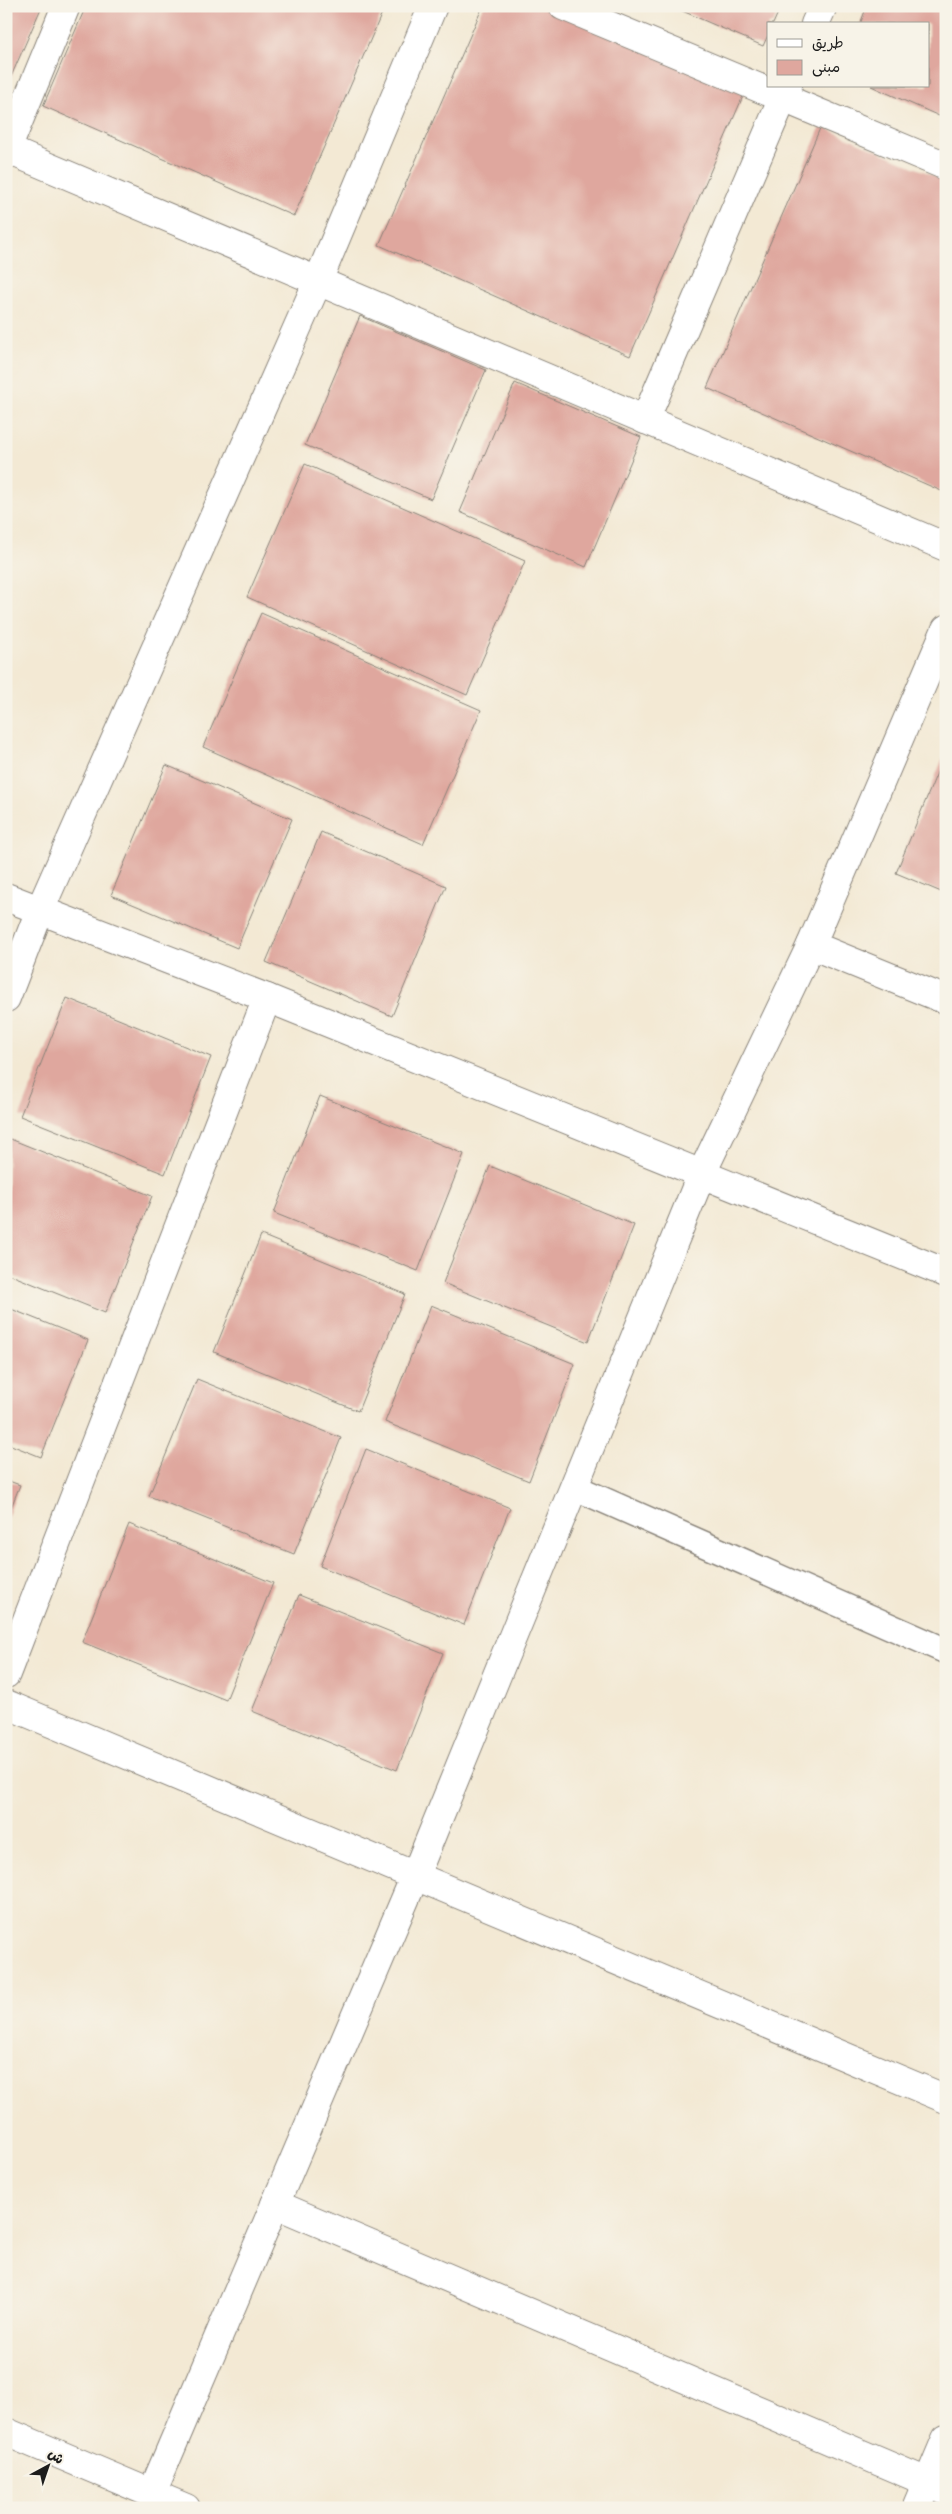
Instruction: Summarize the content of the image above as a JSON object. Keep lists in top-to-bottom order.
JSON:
{
  "legend": ["طريق", "مبنى"],
  "north": "top right"
}
